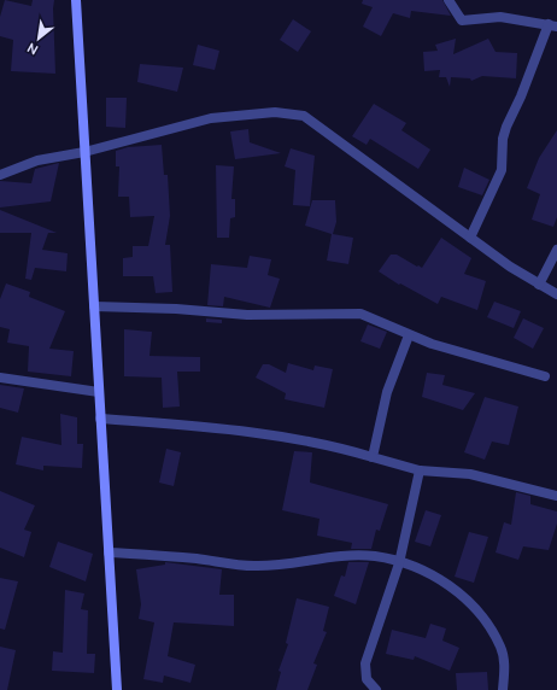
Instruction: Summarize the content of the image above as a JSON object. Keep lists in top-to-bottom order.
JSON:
{
  "north": "bottom left"
}
